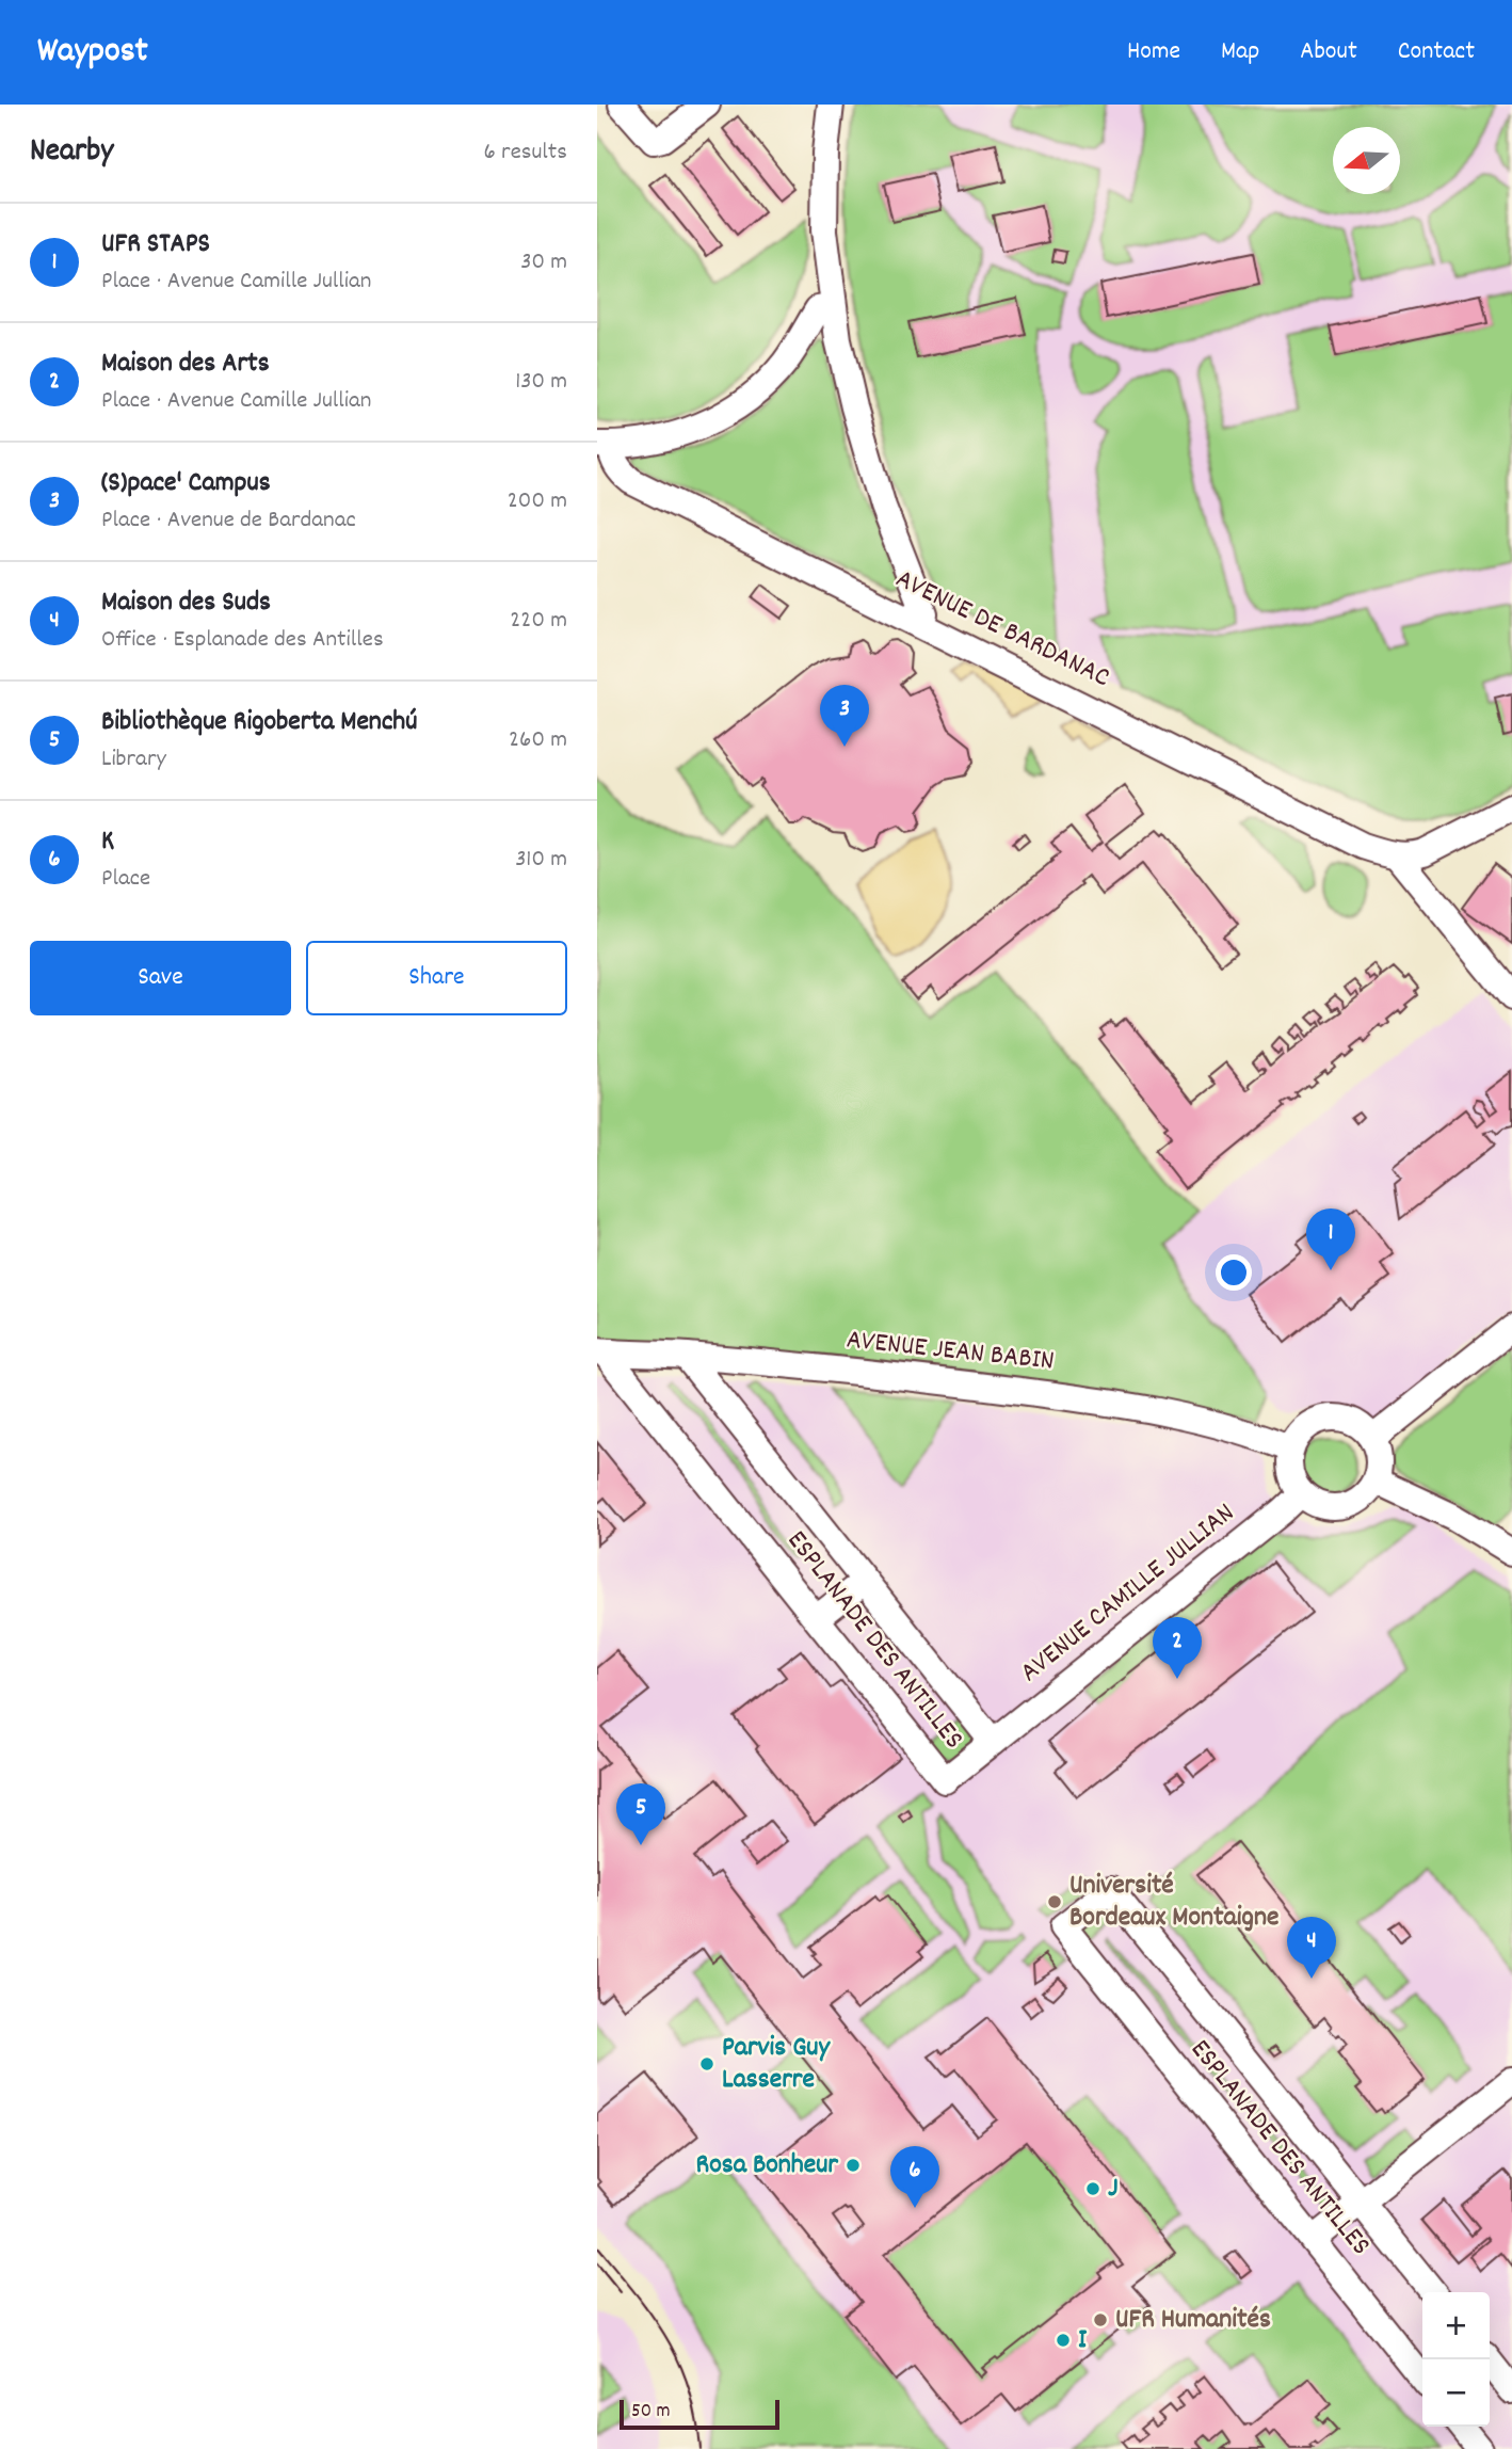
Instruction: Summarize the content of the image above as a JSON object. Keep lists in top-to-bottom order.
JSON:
{
  "streets": {
    "street": [
      "AVENUE DE BARDANAC",
      "AVENUE JEAN BABIN",
      "AVENUE CAMILLE JULLIAN",
      "ESPLANADE DES ANTILLES"
    ]
  },
  "crossings": [
    ["AVENUE JEAN BABIN", "AVENUE CAMILLE JULLIAN"],
    ["AVENUE JEAN BABIN", "ESPLANADE DES ANTILLES"],
    ["AVENUE CAMILLE JULLIAN", "ESPLANADE DES ANTILLES"]
  ],
  "places": [
    "Université Bordeaux Montaigne",
    "Parvis Guy Lasserre",
    "Rosa Bonheur",
    "J",
    "UFR Humanités",
    "I"
  ],
  "scale_bar": "50 m",
  "north": "left",
  "page": {
    "header": "Waypost",
    "nav": [
      "Home",
      "Map",
      "About",
      "Contact"
    ],
    "heading": ["Nearby", "6 results"],
    "list": [
      {
        "mark": "1",
        "name": "UFR STAPS",
        "note": "Place · Avenue Camille Jullian",
        "value": "30 m"
      },
      {
        "mark": "2",
        "name": "Maison des Arts",
        "note": "Place · Avenue Camille Jullian",
        "value": "130 m"
      },
      {
        "mark": "3",
        "name": "(S)pace' Campus",
        "note": "Place · Avenue de Bardanac",
        "value": "200 m"
      },
      {
        "mark": "4",
        "name": "Maison des Suds",
        "note": "Office · Esplanade des Antilles",
        "value": "220 m"
      },
      {
        "mark": "5",
        "name": "Bibliothèque Rigoberta Menchú",
        "note": "Library",
        "value": "260 m"
      },
      {
        "mark": "6",
        "name": "K",
        "note": "Place",
        "value": "310 m"
      }
    ],
    "pins": [
      "3",
      "1",
      "2",
      "5",
      "4",
      "6"
    ],
    "buttons": ["Save", "Share"],
    "map_buttons": ["+", "−"],
    "scale": "50 m"
  }
}
